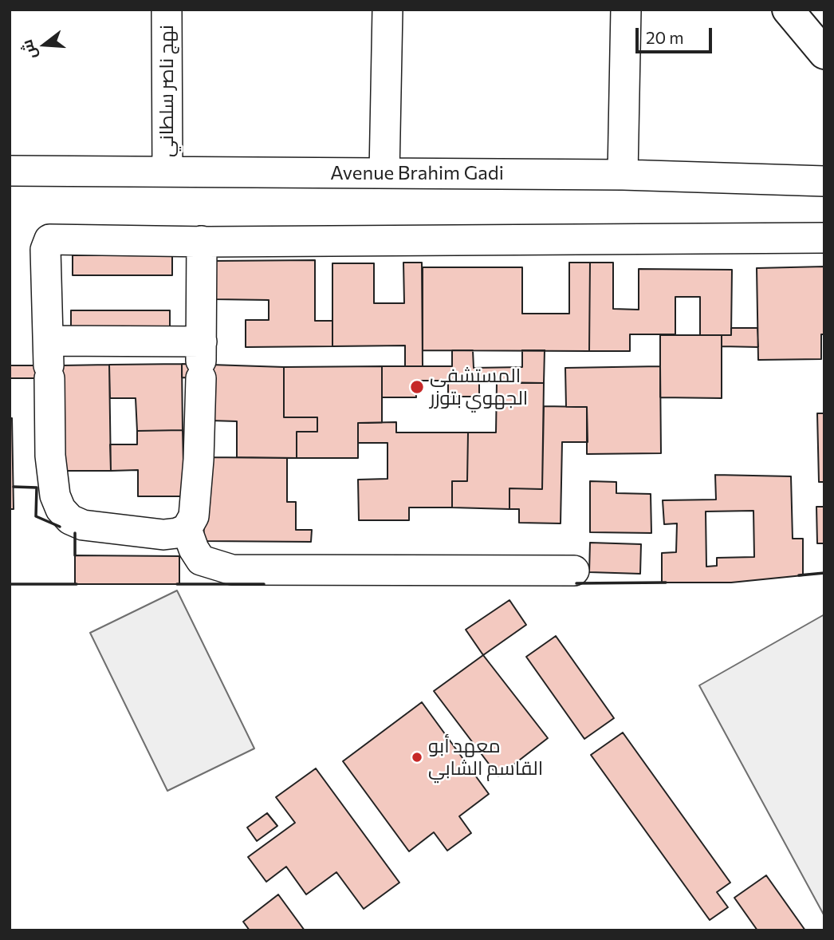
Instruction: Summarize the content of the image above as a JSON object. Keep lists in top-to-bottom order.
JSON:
{
  "streets": {
    "street": ["نهج ناصر سلطاني", "Avenue Brahim Gadi"]
  },
  "crossings": [
    ["نهج ناصر سلطاني", "Avenue Brahim Gadi"]
  ],
  "places": ["المستشفى الجهوي بتوزر", "معهد أبو القاسم الشابي"],
  "scale_bar": "20 m",
  "north": "left"
}
